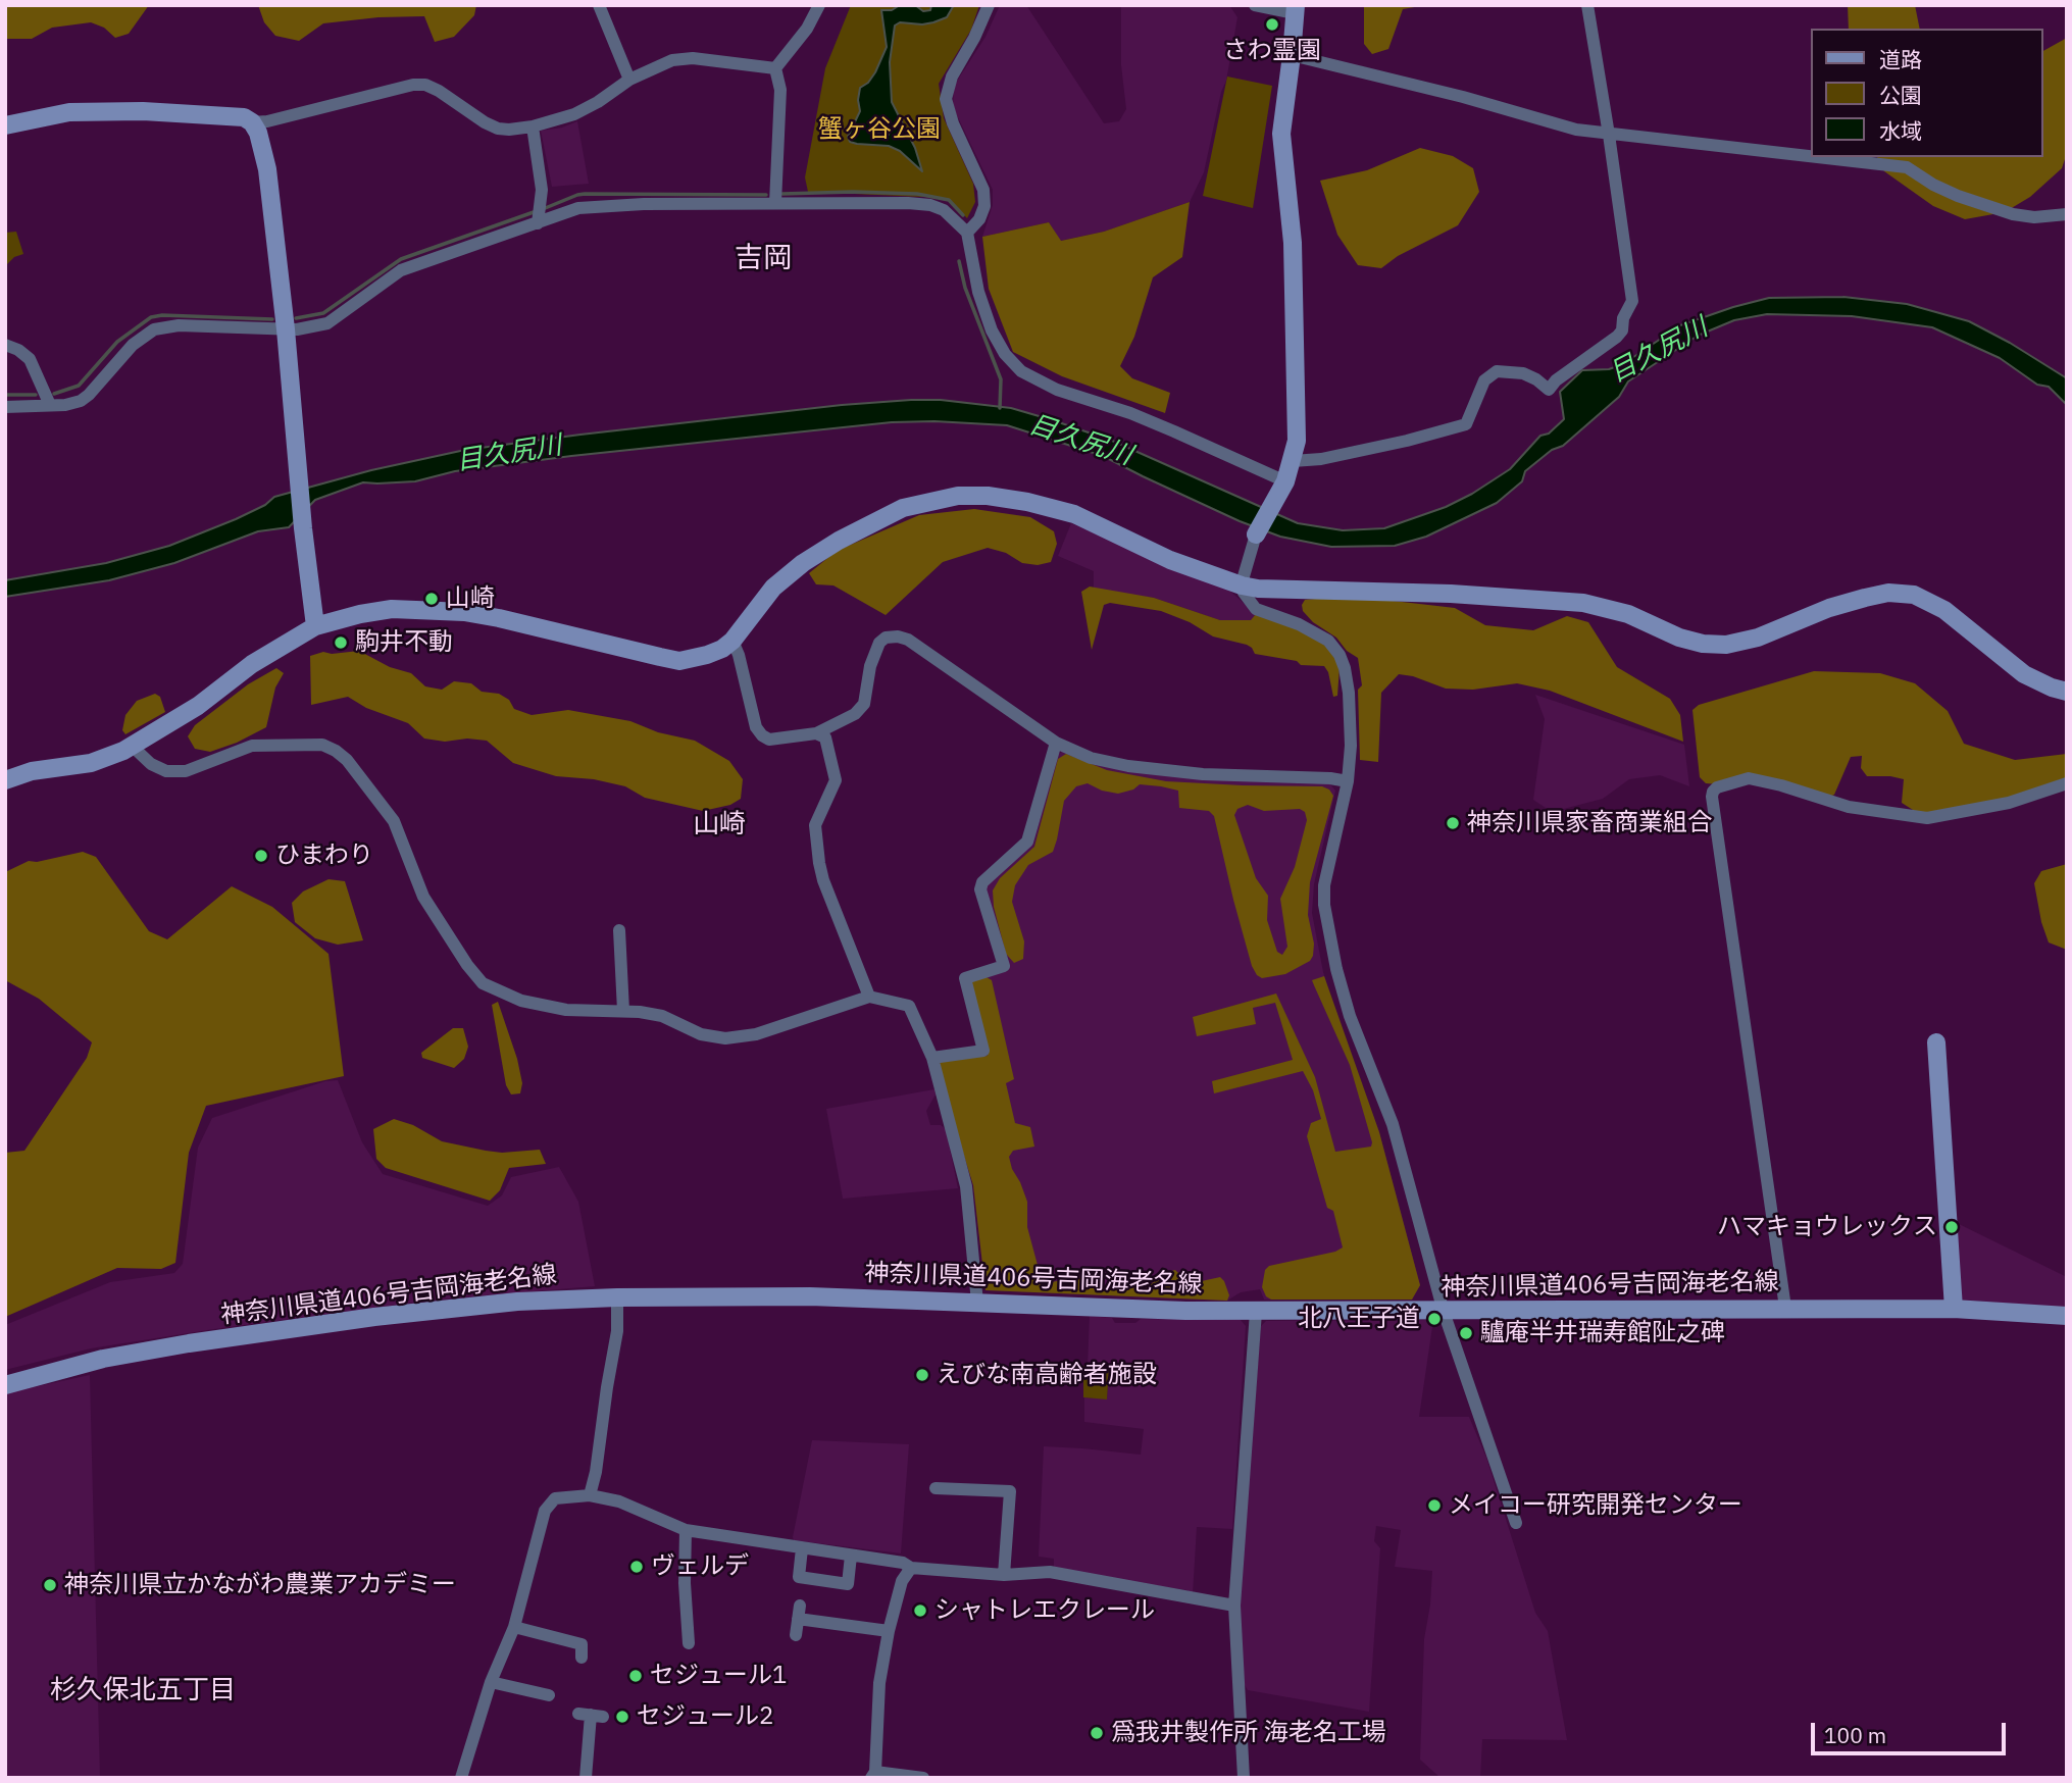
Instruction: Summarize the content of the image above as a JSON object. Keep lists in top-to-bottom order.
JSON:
{
  "streets": {
    "street": ["神奈川県道406号吉岡海老名線"]
  },
  "districts": ["吉岡", "山崎", "杉久保北五丁目"],
  "water": ["目久尻川"],
  "parks": ["蟹ヶ谷公園"],
  "places": [
    "さわ霊園",
    "山崎",
    "駒井不動",
    "神奈川県家畜商業組合",
    "ひまわり",
    "ハマキョウレックス",
    "北八王子道",
    "驢庵半井瑞寿館阯之碑",
    "えびな南高齢者施設",
    "メイコー研究開発センター",
    "ヴェルデ",
    "神奈川県立かながわ農業アカデミー",
    "シャトレエクレール",
    "セジュール1",
    "セジュール2",
    "爲我井製作所 海老名工場"
  ],
  "legend": ["道路", "公園", "水域"],
  "scale_bar": "100 m"
}
